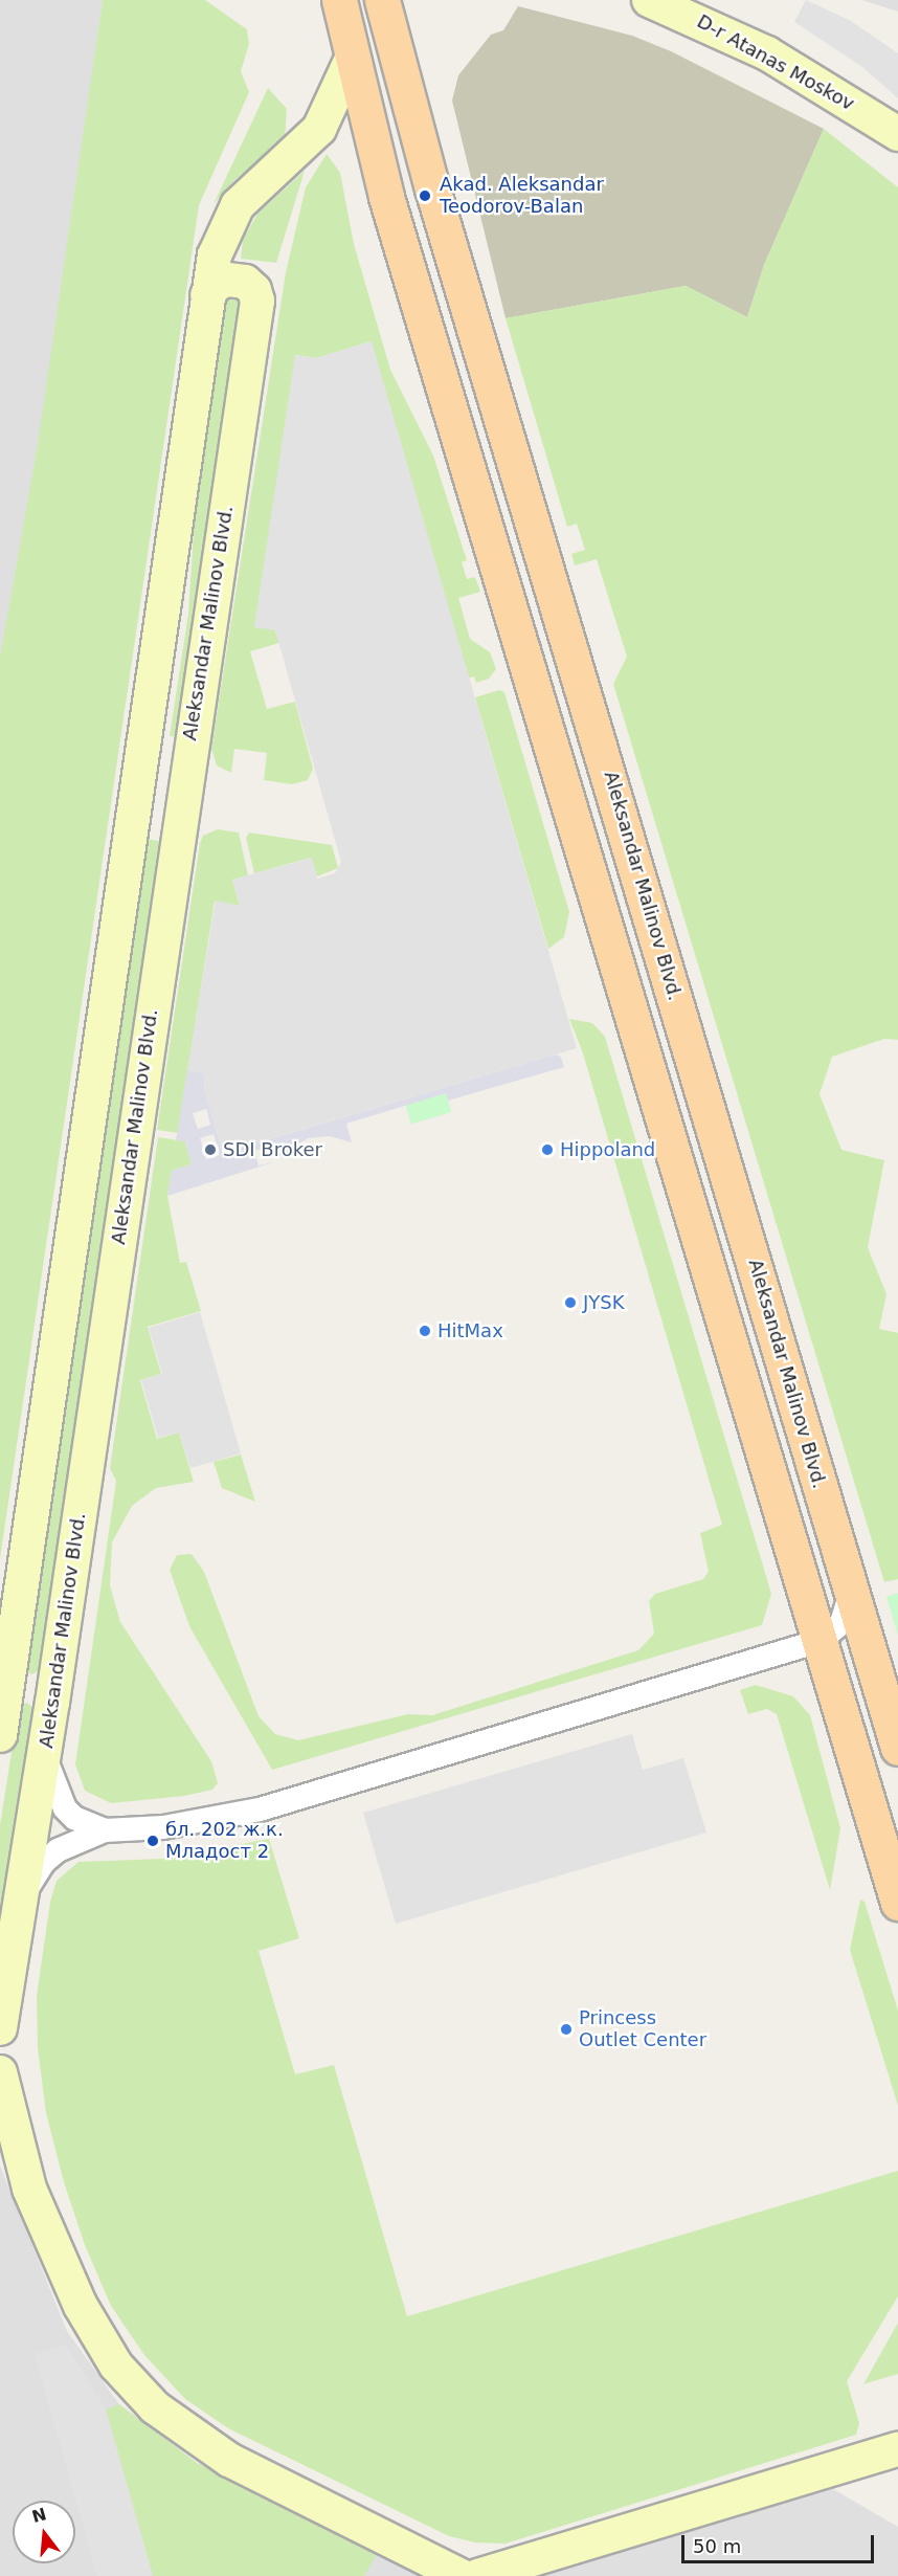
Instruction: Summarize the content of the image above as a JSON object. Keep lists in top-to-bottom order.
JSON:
{
  "streets": {
    "main road": ["Aleksandar Malinov Blvd."],
    "street": ["D-r Atanas Moskov"]
  },
  "places": [
    "Akad. Aleksandar Teodorov-Balan",
    "SDI Broker",
    "Hippoland",
    "JYSK",
    "HitMax",
    "бл. 202 ж.к. Младост 2",
    "Princess Outlet Center"
  ],
  "scale_bar": "50 m",
  "north": "top"
}
